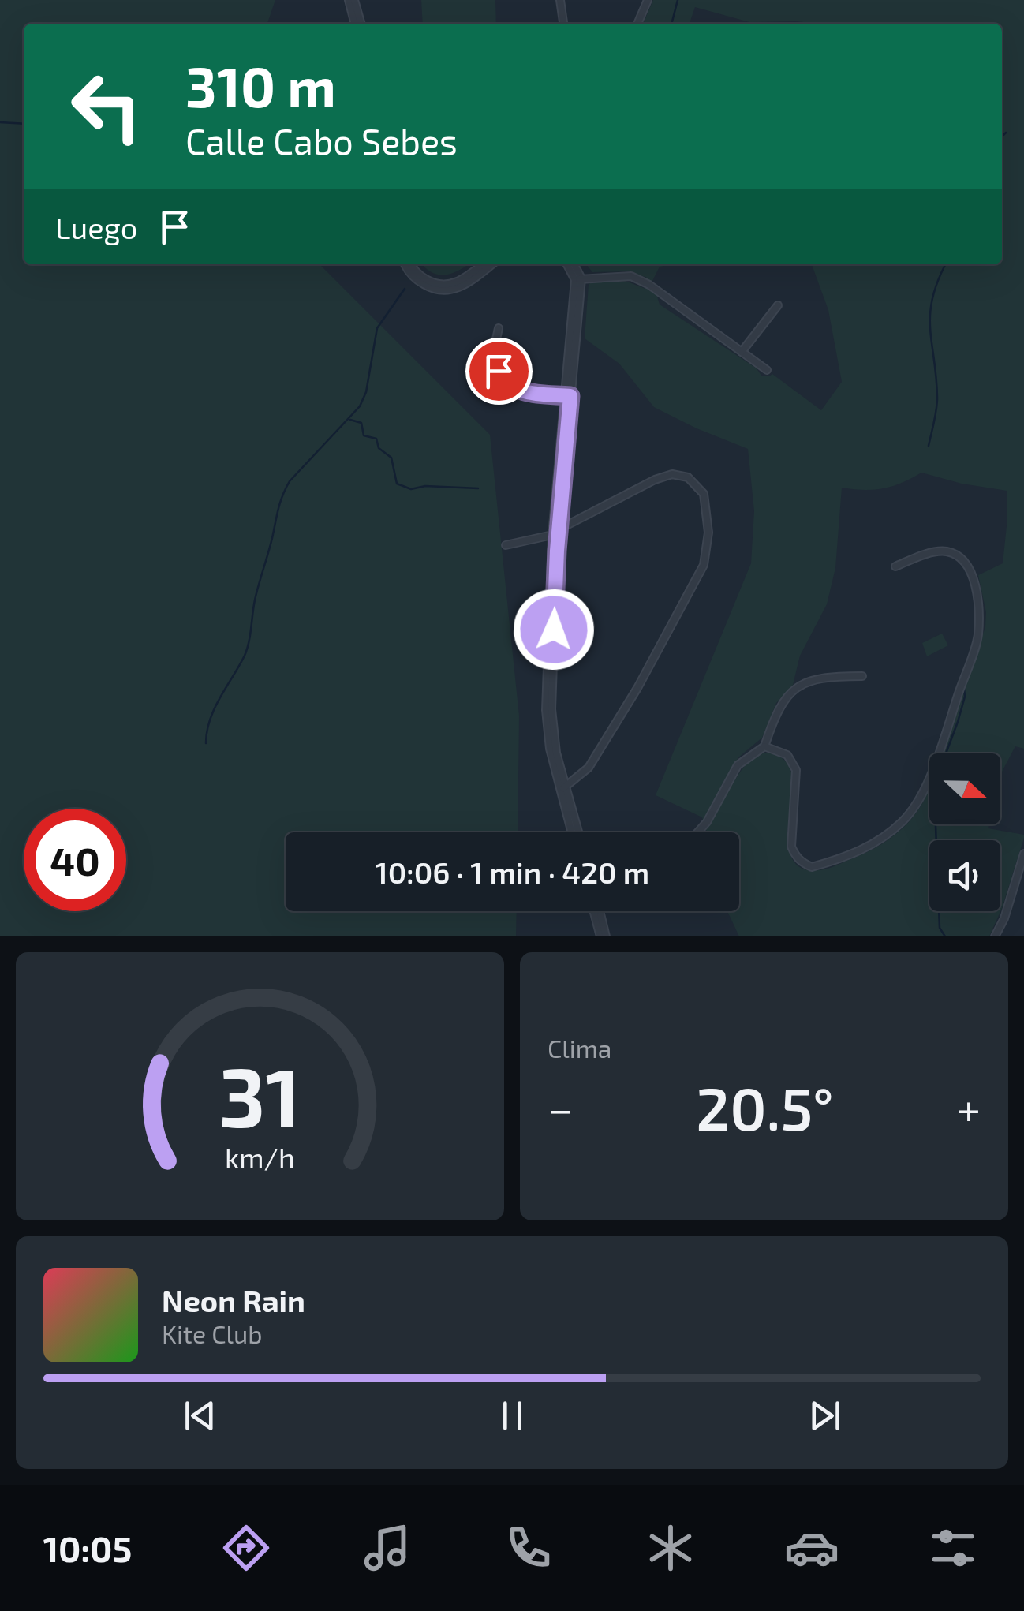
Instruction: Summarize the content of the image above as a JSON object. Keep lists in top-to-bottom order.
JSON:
{
  "north": "right",
  "page": {
    "turn": ["310 m", "Calle Cabo Sebes"],
    "then": "Luego",
    "limit": "40",
    "trip": "10:06 · 1 min · 420 m",
    "tile": "Clima",
    "heat": ["−", "20.5°", "+"],
    "song": ["Neon Rain", "Kite Club"],
    "tabs": "10:05",
    "gauge": ["31", "km/h"]
  }
}
